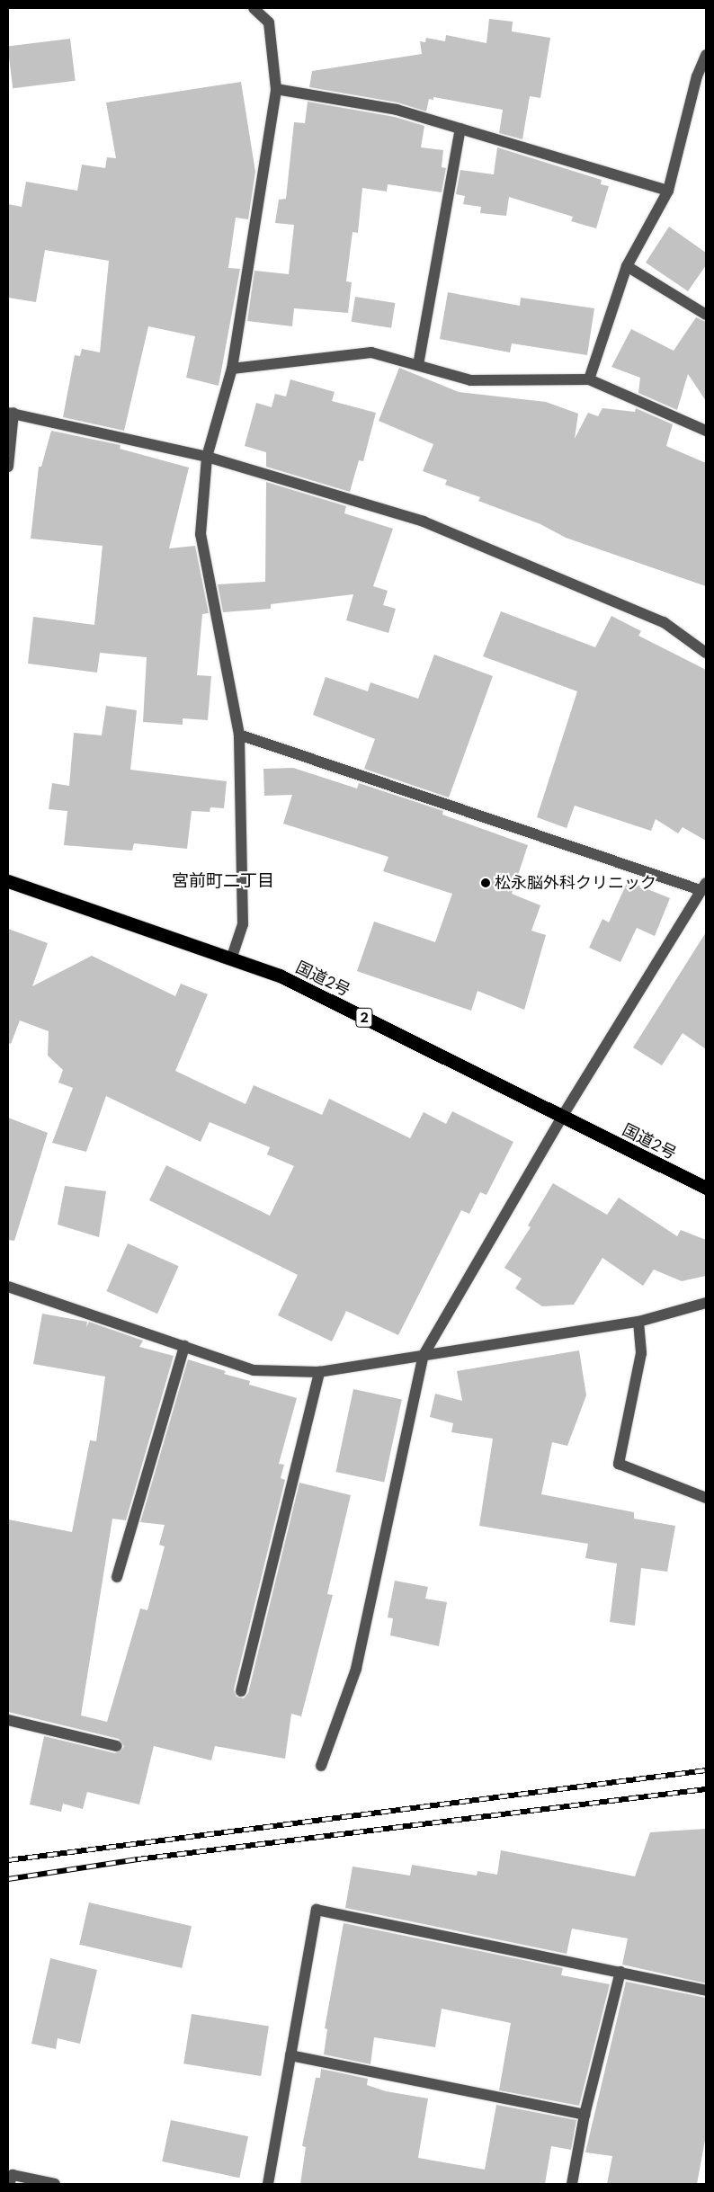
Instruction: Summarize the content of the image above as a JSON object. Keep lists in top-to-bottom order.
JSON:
{
  "streets": {
    "highway": ["国道2号", "2"]
  },
  "districts": ["宮前町二丁目"],
  "places": ["松永脳外科クリニック"]
}
